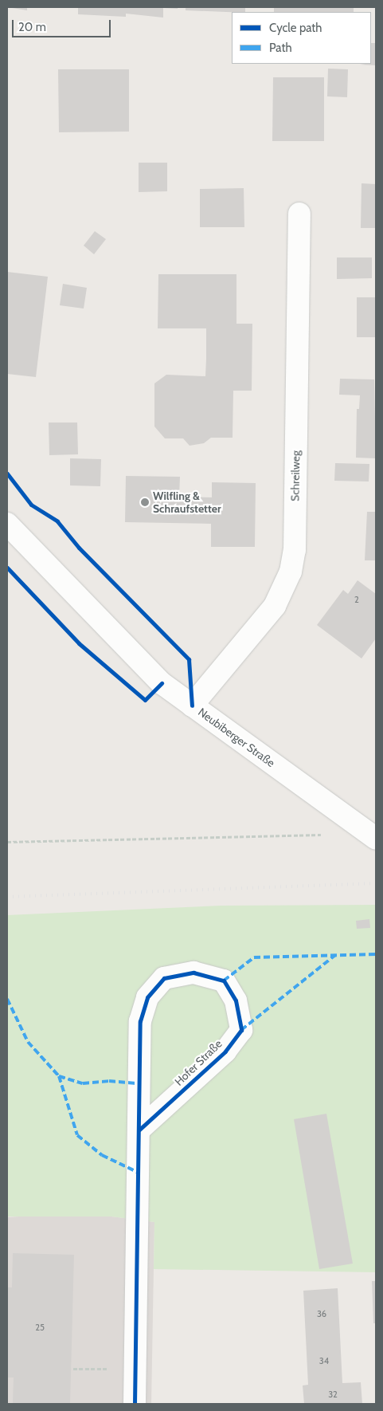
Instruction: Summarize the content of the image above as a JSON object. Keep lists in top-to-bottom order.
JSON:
{
  "streets": {
    "street": ["Schreilweg", "Neubiberger Straße", "Hofer Straße"]
  },
  "crossings": [
    ["Schreilweg", "Neubiberger Straße"]
  ],
  "places": ["Wilfling & Schraufstetter"],
  "house_numbers": [
    "2",
    "36",
    "25",
    "34",
    "32"
  ],
  "legend": ["Cycle path", "Path"],
  "scale_bar": "20 m"
}
